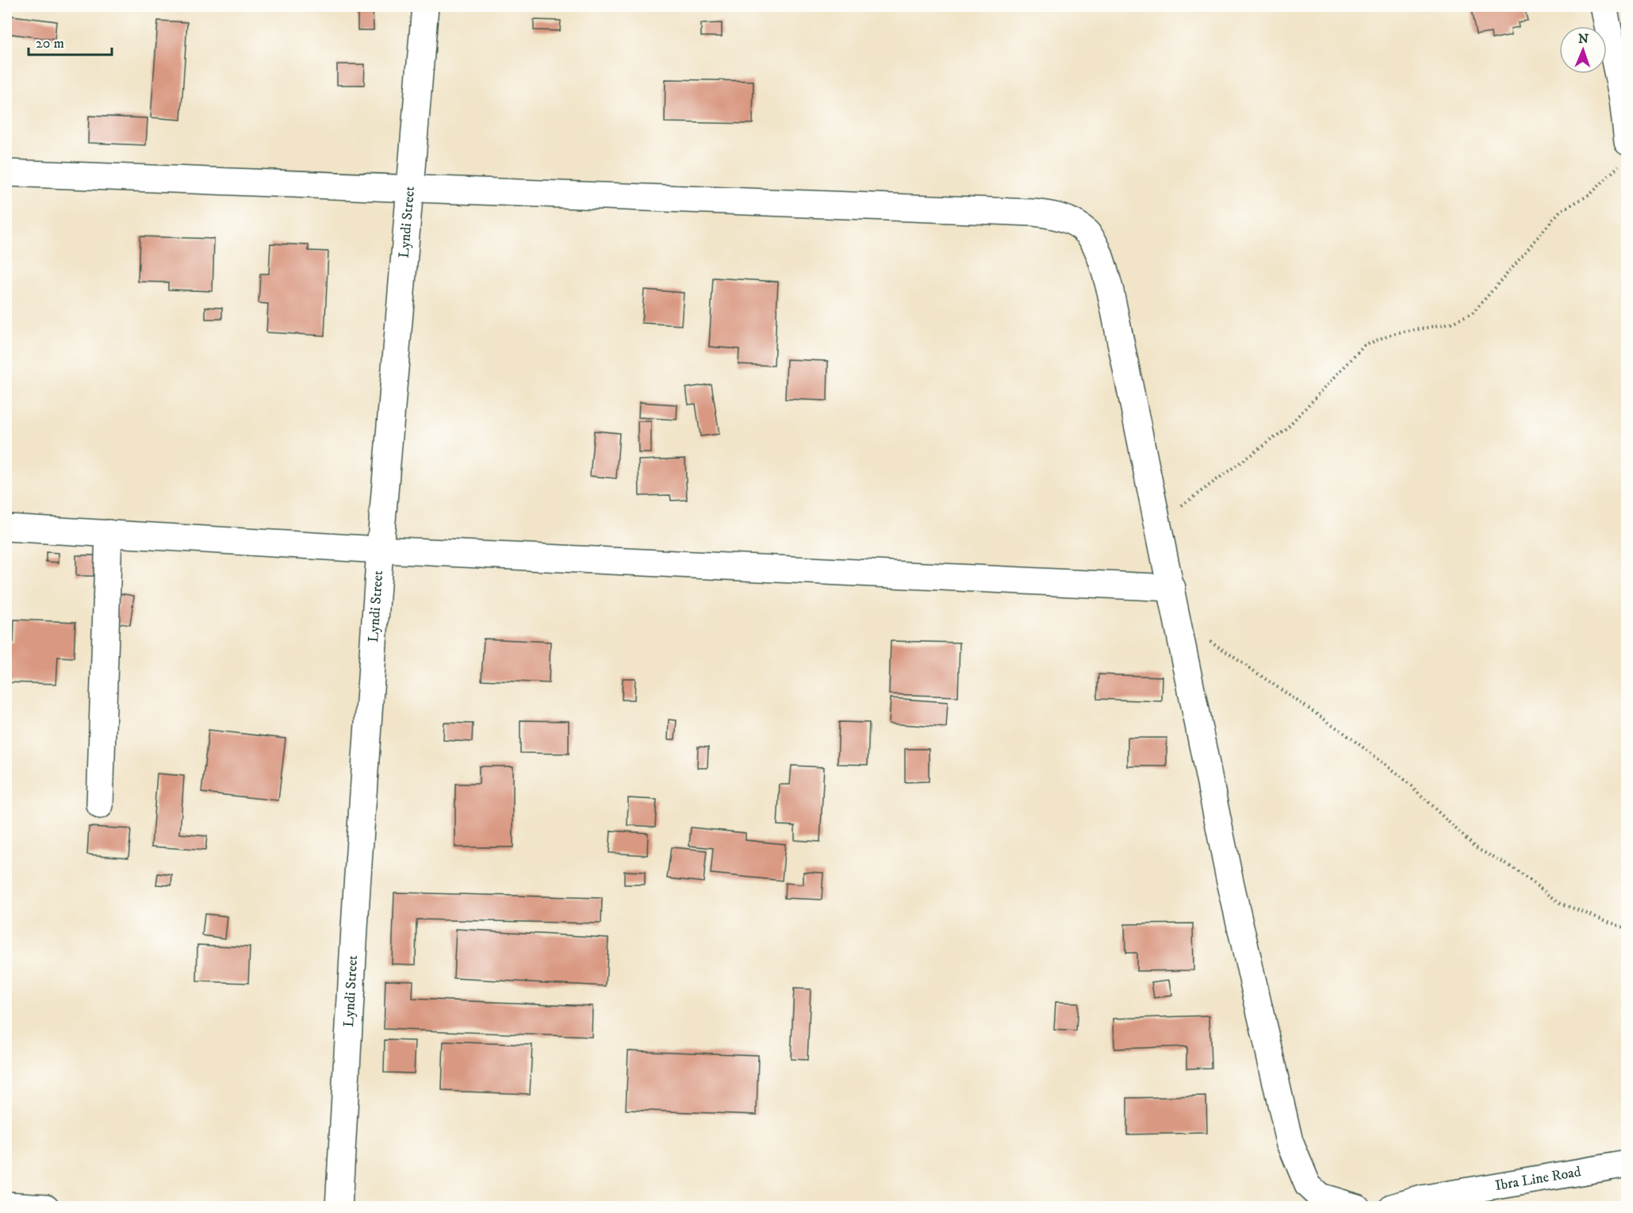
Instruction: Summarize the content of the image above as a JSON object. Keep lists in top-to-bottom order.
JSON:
{
  "streets": {
    "street": ["Lyndi Street", "Ibra Line Road"]
  },
  "scale_bar": "20 m",
  "north": "top"
}
